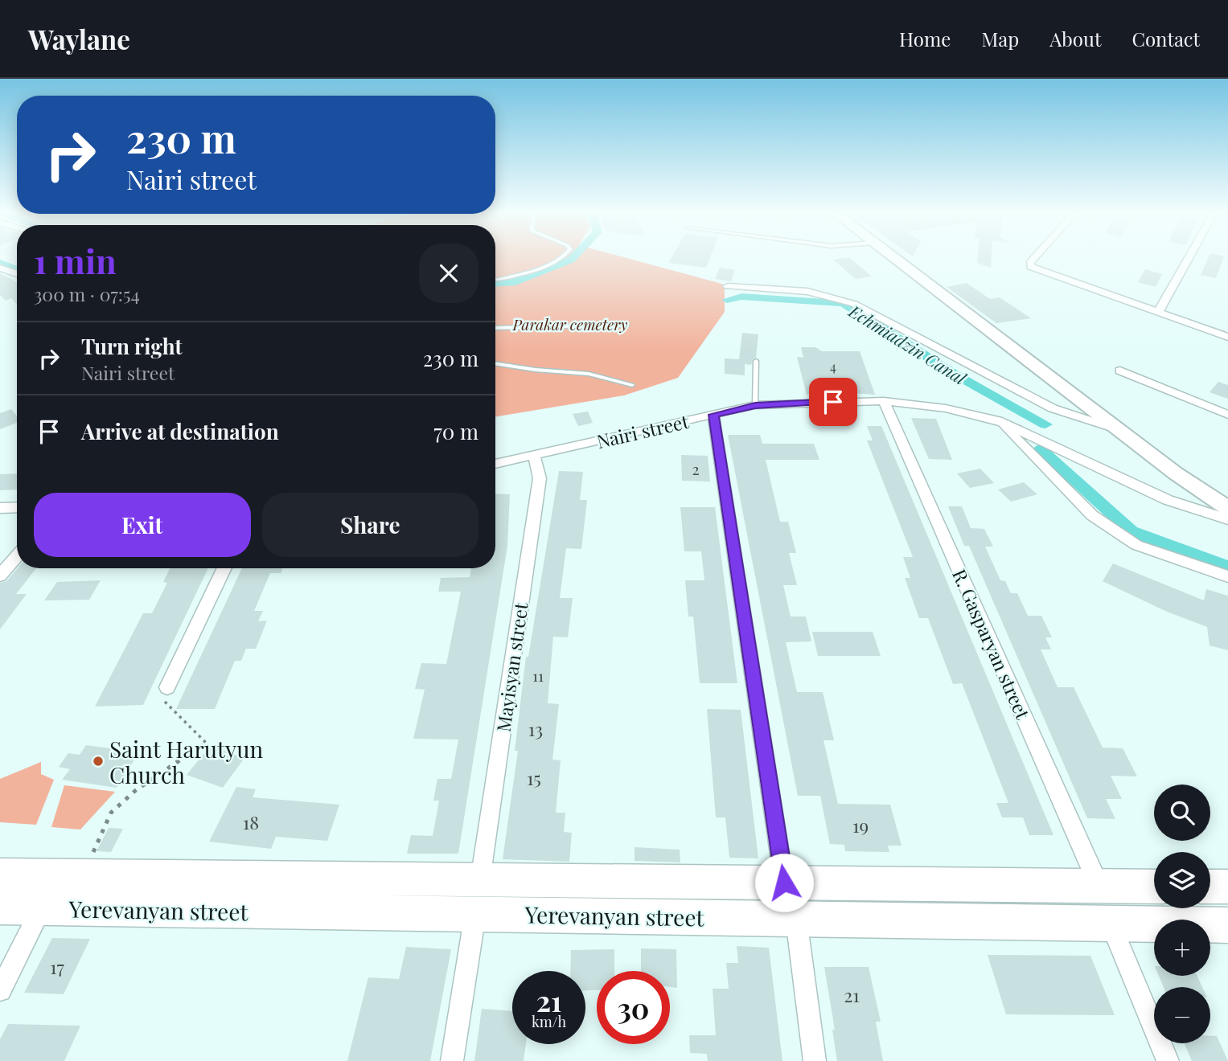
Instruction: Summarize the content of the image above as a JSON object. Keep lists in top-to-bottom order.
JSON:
{
  "streets": {
    "highway": ["Yerevanyan street"],
    "street": ["Nairi street", "R. Gasparyan street", "Mayisyan street"]
  },
  "crossings": [
    ["Nairi street", "R. Gasparyan street"],
    ["Nairi street", "Mayisyan street"],
    ["R. Gasparyan street", "Yerevanyan street"],
    ["Mayisyan street", "Yerevanyan street"]
  ],
  "water": ["Echmiadzin Canal"],
  "parks": ["Parakar cemetery"],
  "places": ["Saint Harutyun Church"],
  "house_numbers": [
    "4",
    "2",
    "11",
    "13",
    "15",
    "18",
    "19",
    "17",
    "21"
  ],
  "page": {
    "header": "Waylane",
    "nav": [
      "Home",
      "Map",
      "About",
      "Contact"
    ],
    "turn": ["230 m", "Nairi street"],
    "heading": ["1 min", "300 m · 07:54"],
    "list": [
      {
        "name": "Turn right",
        "note": "Nairi street",
        "value": "230 m"
      },
      {
        "name": "Arrive at destination",
        "value": "70 m"
      }
    ],
    "buttons": ["Exit", "Share"],
    "map_buttons": ["+", "−"],
    "speed": "21 km/h",
    "limit": "30"
  }
}
